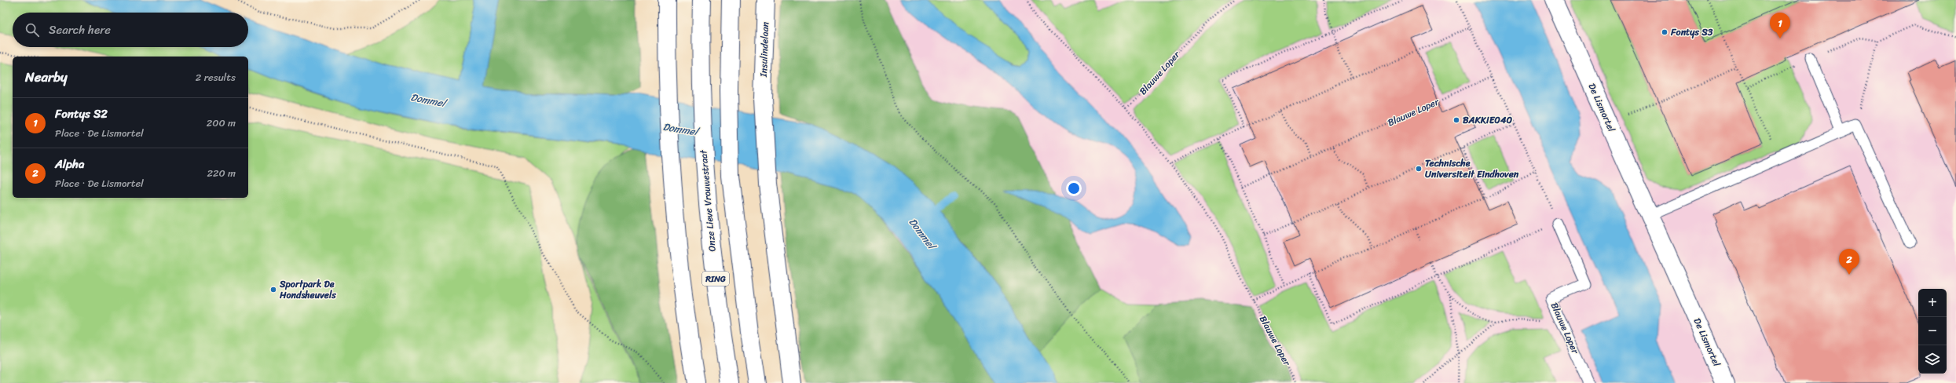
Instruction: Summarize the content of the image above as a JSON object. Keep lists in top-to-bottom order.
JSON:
{
  "streets": {
    "street": [
      "Insulindelaan",
      "De Lismortel",
      "Onze Lieve Vrouwestraat",
      "RING"
    ],
    "lane": ["Blauwe Loper"]
  },
  "water": ["Dommel"],
  "places": [
    "Fontys S3",
    "BAKKIE040",
    "Technische Universiteit Eindhoven",
    "Sportpark De Hondsheuvels"
  ],
  "page": {
    "pins": ["1", "2"],
    "search": "Search here",
    "heading": ["Nearby", "2 results"],
    "list": [
      {
        "mark": "1",
        "name": "Fontys S2",
        "note": "Place · De Lismortel",
        "value": "200 m"
      },
      {
        "mark": "2",
        "name": "Alpha",
        "note": "Place · De Lismortel",
        "value": "220 m"
      }
    ],
    "map_buttons": ["+", "−"]
  }
}
